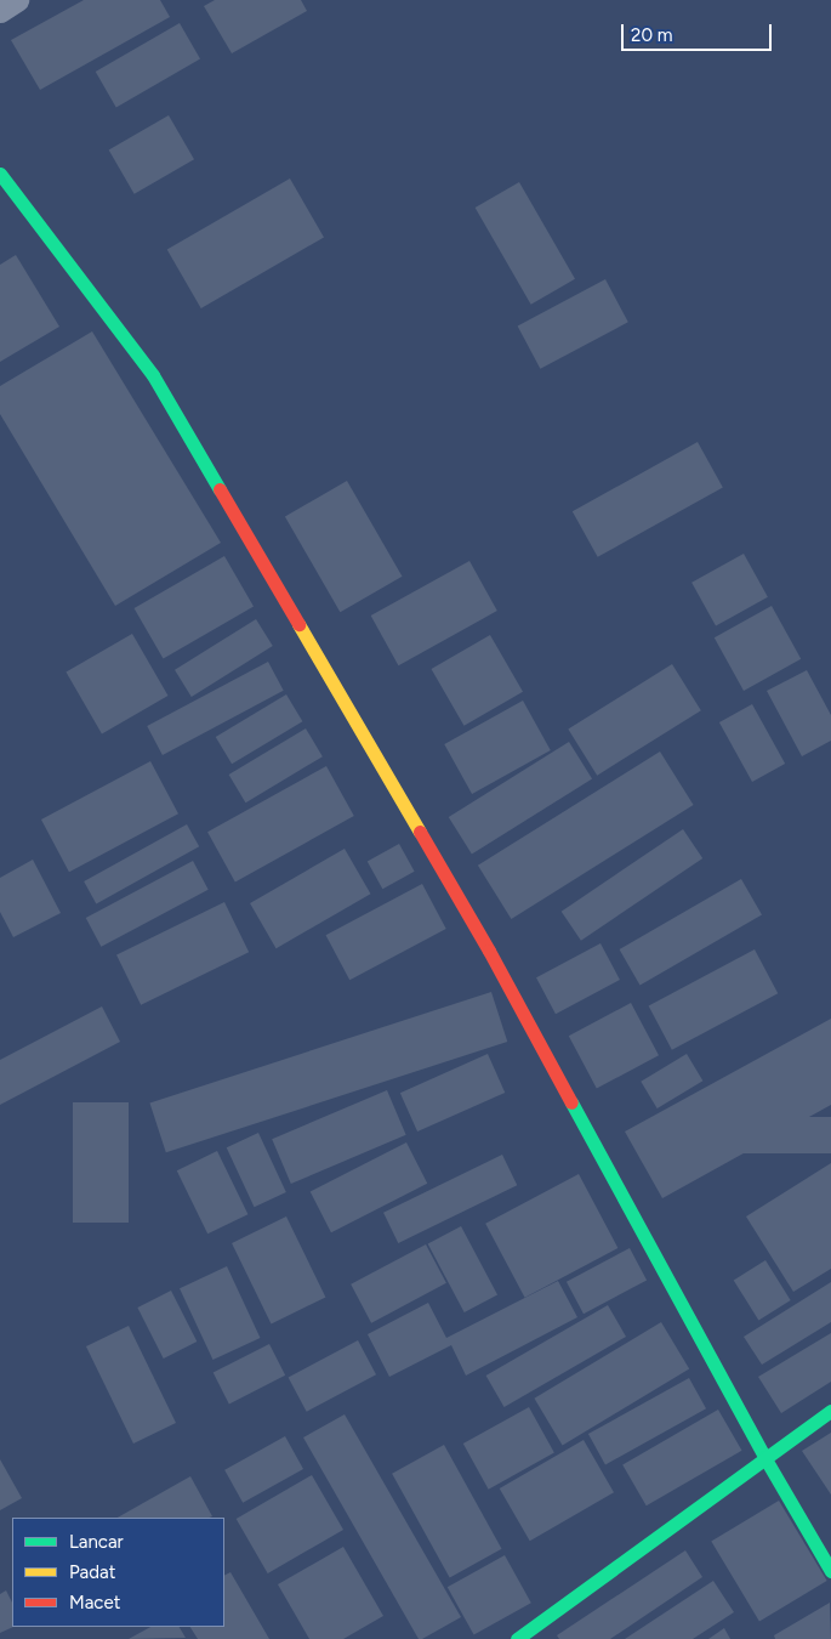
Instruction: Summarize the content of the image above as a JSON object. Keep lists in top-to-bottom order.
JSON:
{
  "legend": ["Lancar", "Padat", "Macet"],
  "scale_bar": "20 m"
}
